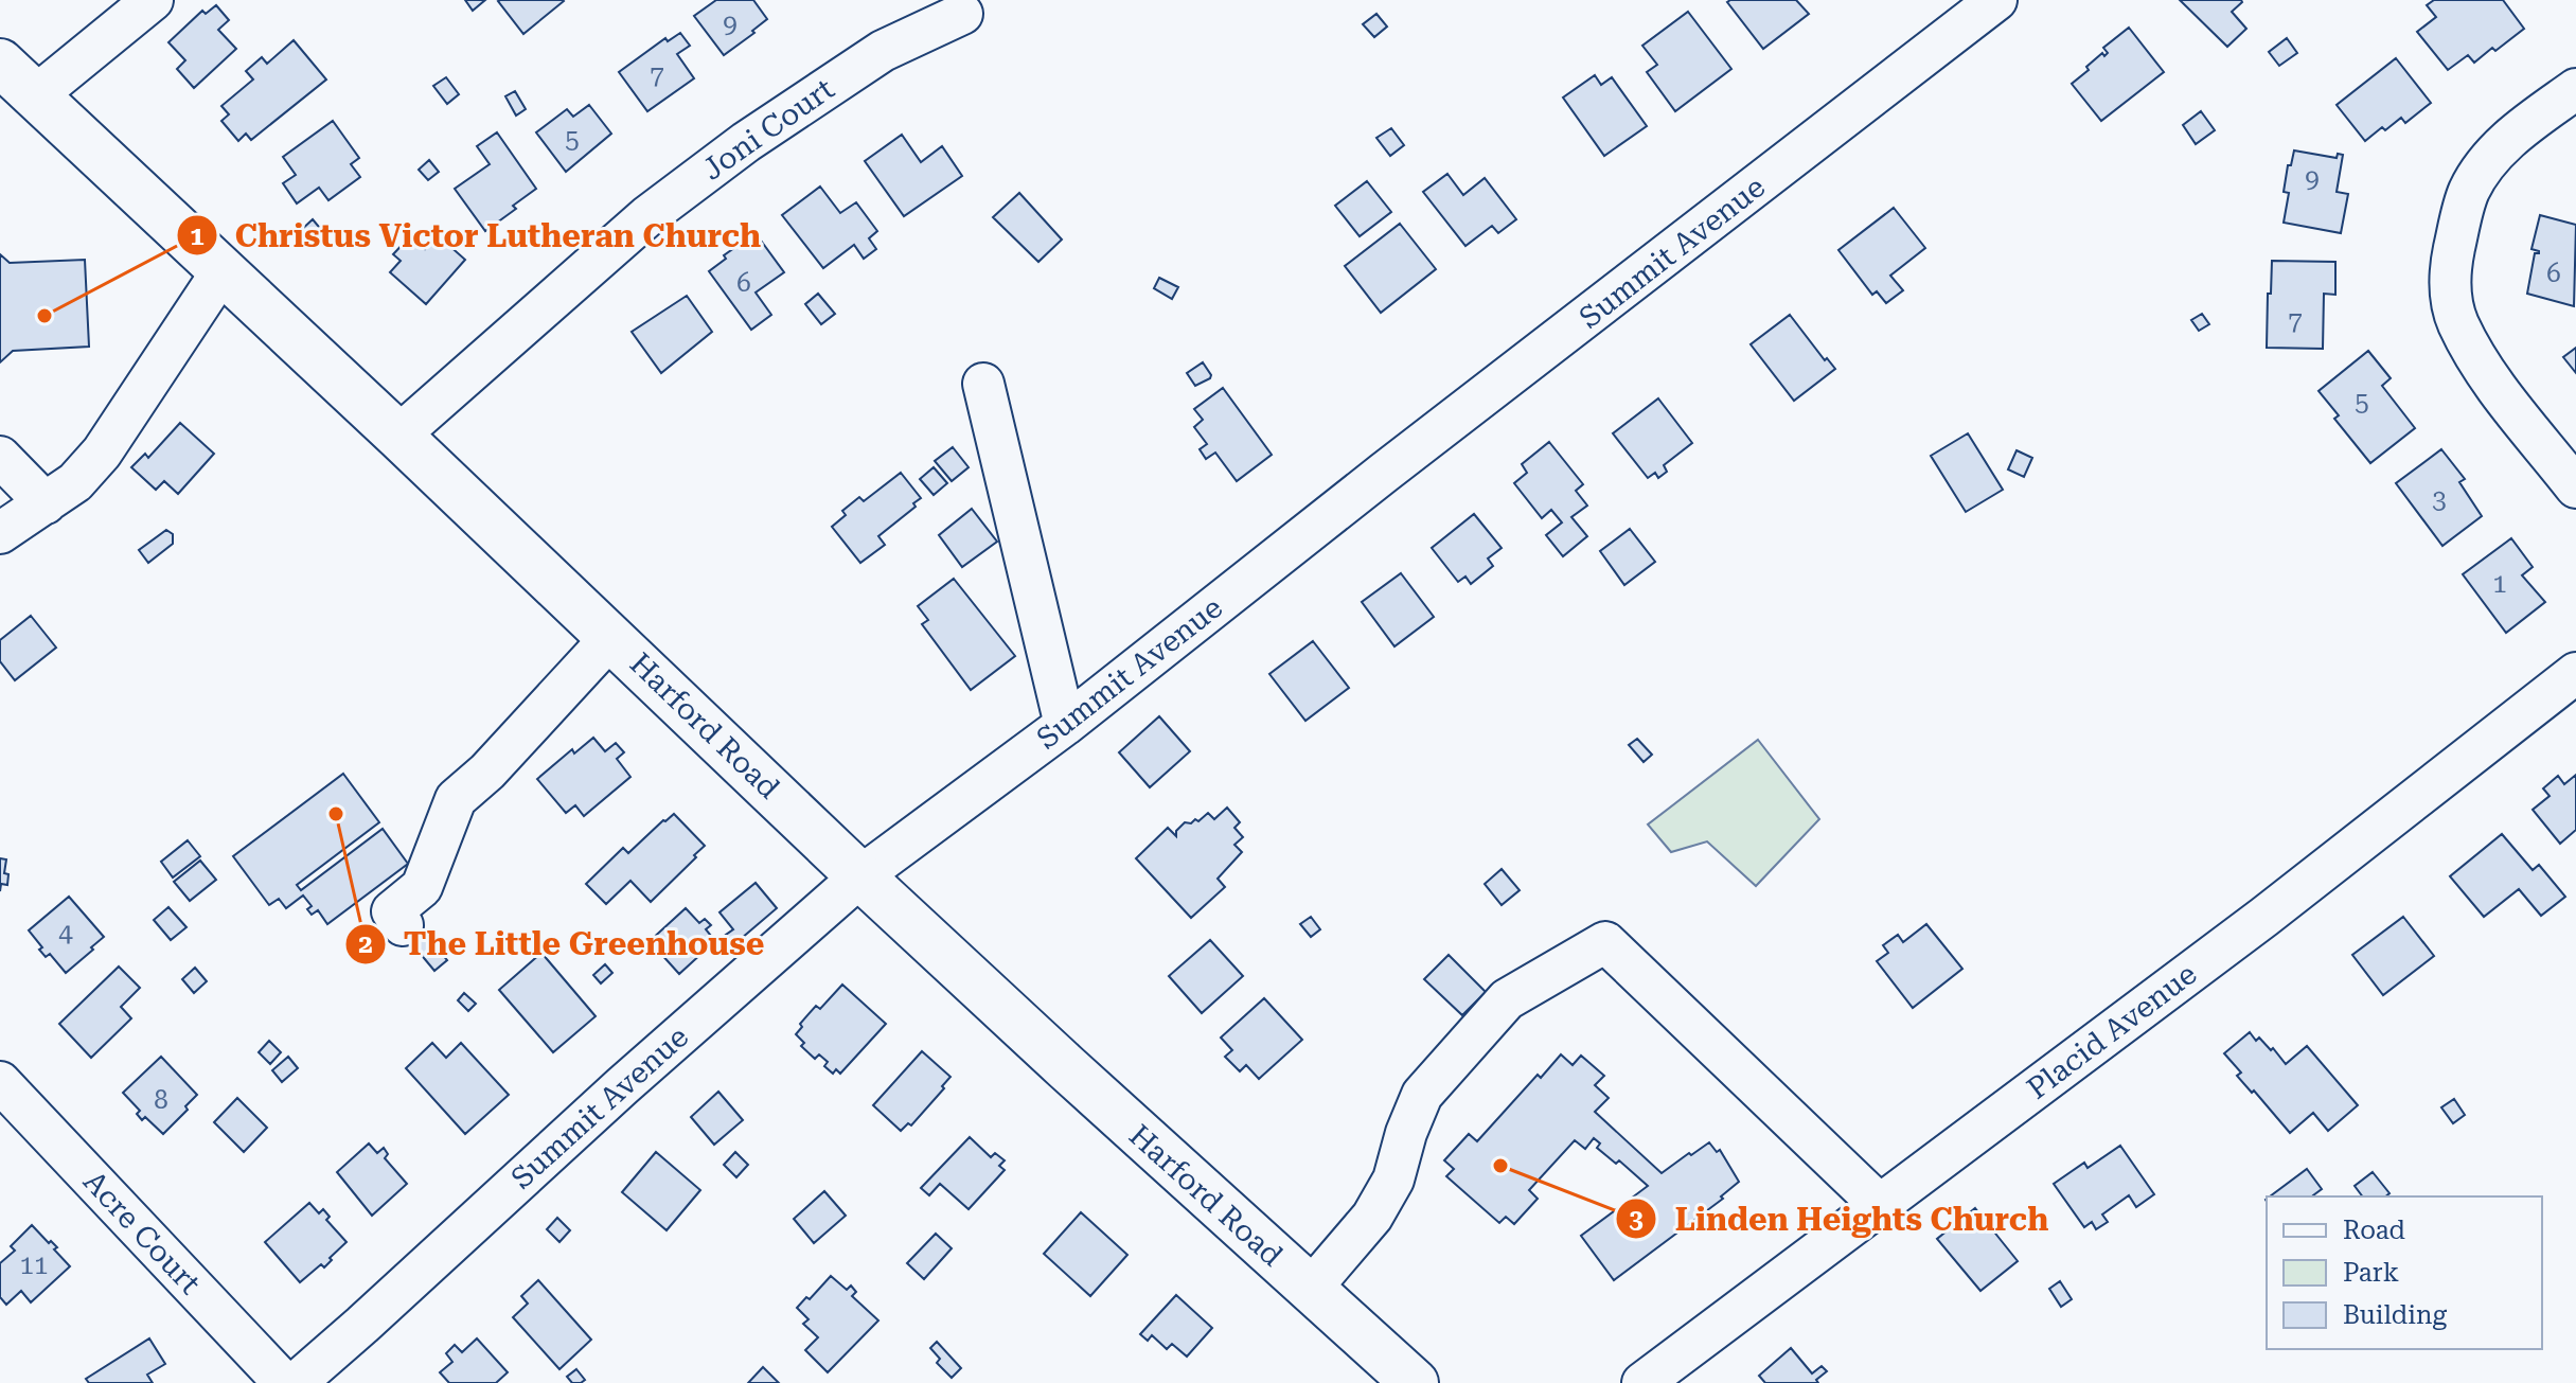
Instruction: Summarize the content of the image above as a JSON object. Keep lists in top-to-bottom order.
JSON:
{
  "streets": {
    "main road": ["Harford Road"],
    "street": [
      "Joni Court",
      "Summit Avenue",
      "Placid Avenue",
      "Acre Court"
    ]
  },
  "crossings": [
    ["Joni Court", "Harford Road"],
    ["Summit Avenue", "Harford Road"]
  ],
  "places": ["Christus Victor Lutheran Church", "The Little Greenhouse", "Linden Heights Church"],
  "house_numbers": [
    "9",
    "7",
    "5",
    "9",
    "6",
    "6",
    "7",
    "5",
    "3",
    "1",
    "4",
    "8",
    "11"
  ],
  "legend": ["Road", "Park", "Building"]
}
